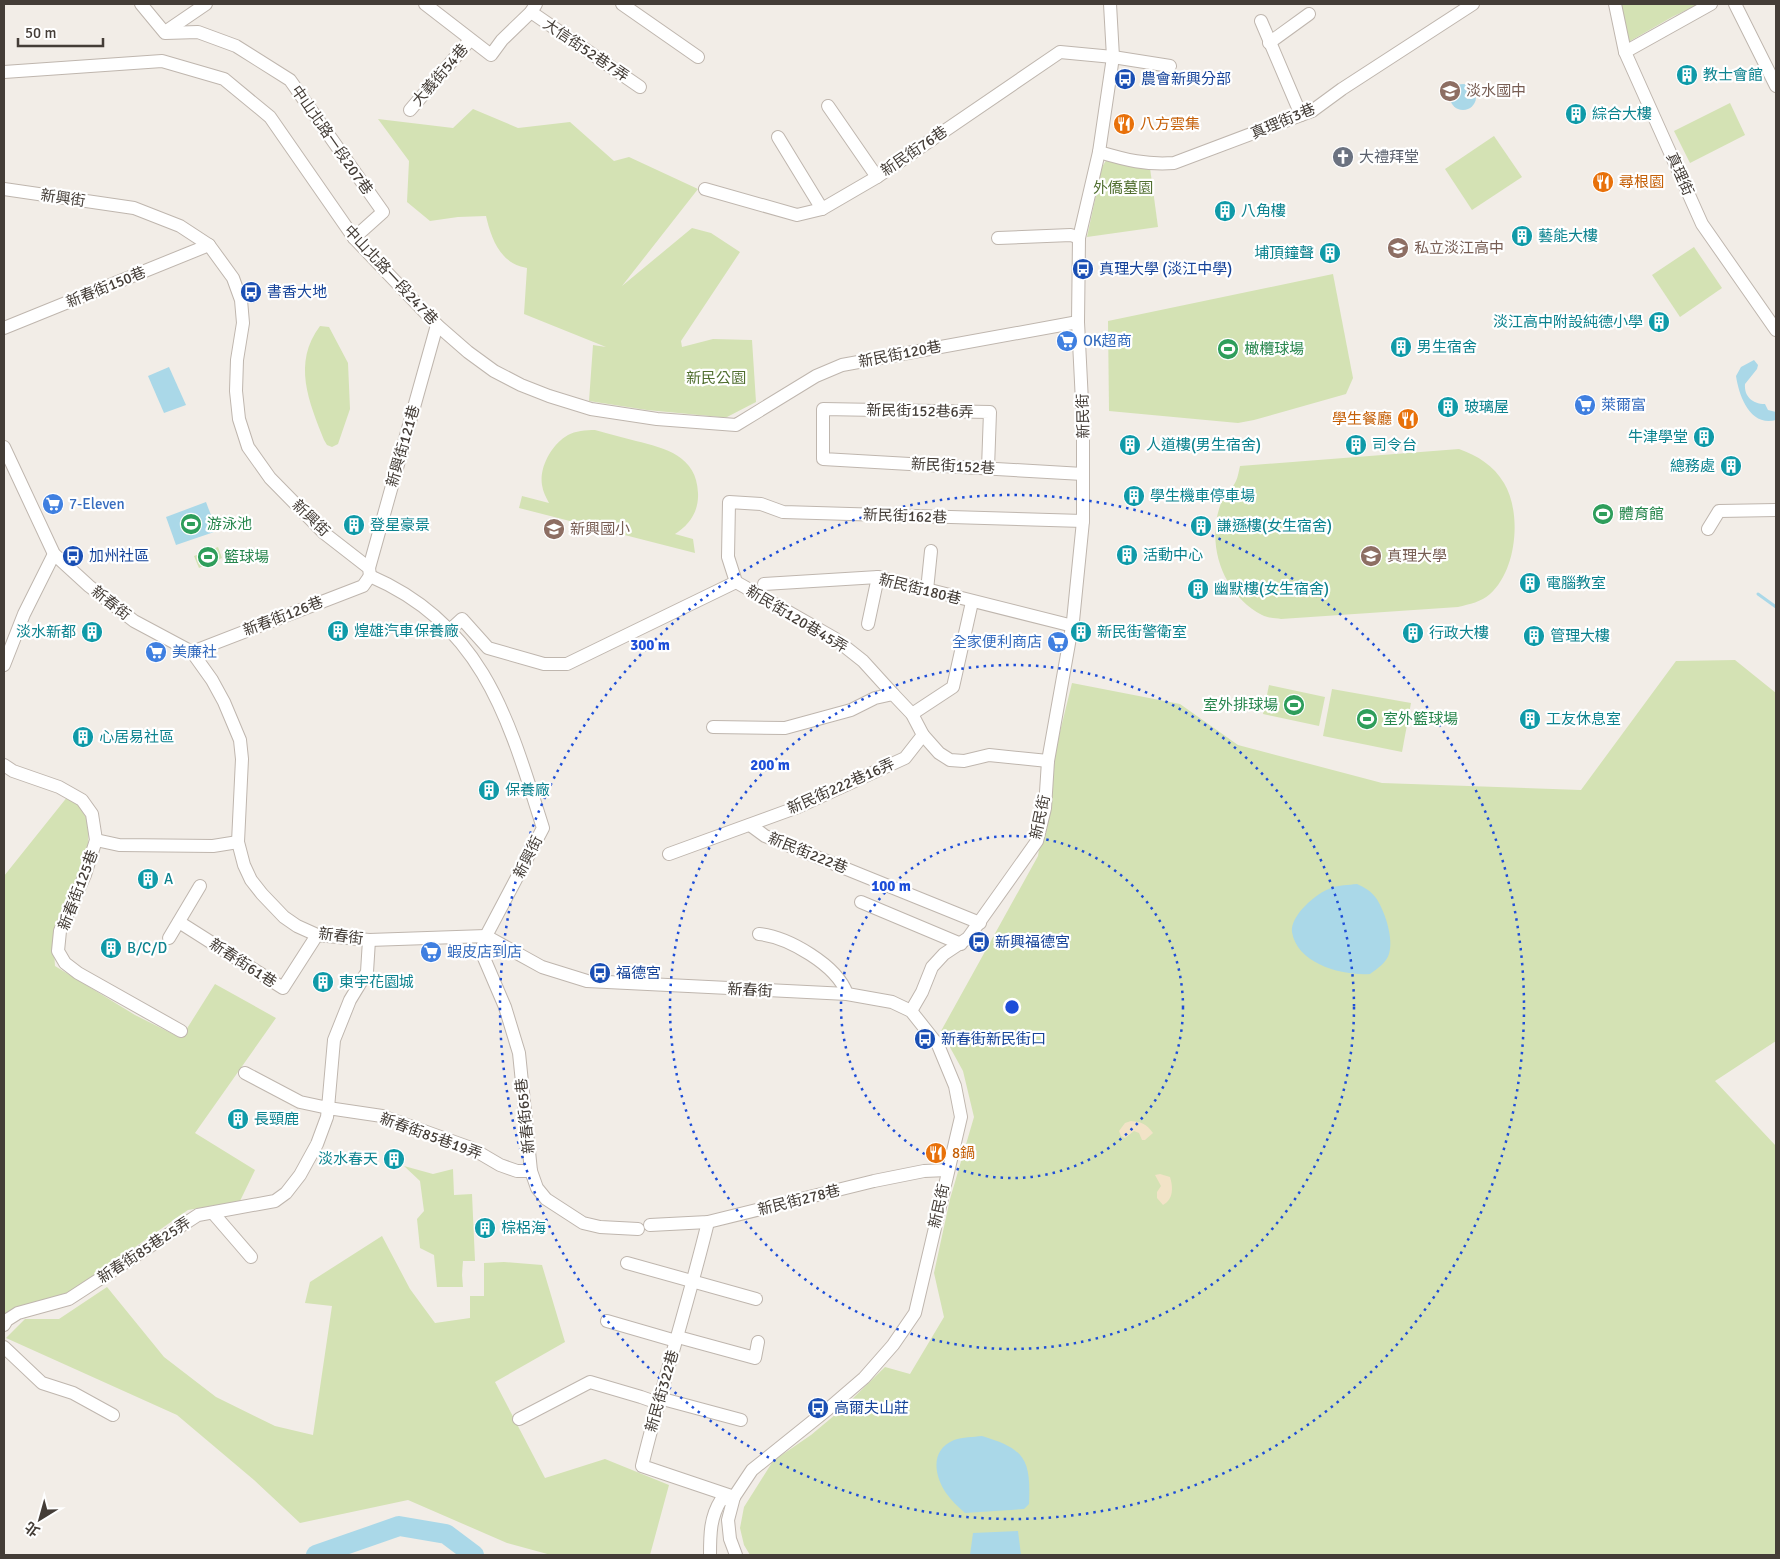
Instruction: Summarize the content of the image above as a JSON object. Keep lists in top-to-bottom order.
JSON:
{
  "streets": {
    "street": [
      "大信街52巷7弄",
      "大義街54巷",
      "真理街3巷",
      "中山北路一段207巷",
      "新民街76巷",
      "真理街",
      "新興街",
      "中山北路一段247巷",
      "新春街150巷",
      "新民街120巷",
      "新民街152巷6弄",
      "新民街",
      "新興街121巷",
      "新民街152巷",
      "新民街162巷",
      "新民街180巷",
      "新春街",
      "新春街126巷",
      "新民街120巷45弄",
      "新民街222巷16弄",
      "新民街222巷",
      "新春街125巷",
      "新春街61巷",
      "新春街65巷",
      "新春街85巷19弄",
      "新民街278巷",
      "新春街85巷25弄",
      "新民街322巷"
    ]
  },
  "crossings": [
    ["真理街3巷", "新民街"],
    ["中山北路一段207巷", "中山北路一段247巷"],
    ["新民街76巷", "新民街"],
    ["新興街", "新春街150巷"],
    ["新興街", "新興街121巷"],
    ["新興街", "新春街"],
    ["新興街", "新春街126巷"],
    ["新興街", "新春街65巷"],
    ["中山北路一段247巷", "新民街120巷"],
    ["中山北路一段247巷", "新興街121巷"],
    ["新民街120巷", "新民街"],
    ["新民街152巷6弄", "新民街152巷"],
    ["新民街", "新民街152巷"],
    ["新民街", "新民街162巷"],
    ["新民街", "新民街180巷"],
    ["新民街", "新春街"],
    ["新民街", "新民街222巷"],
    ["新民街", "新民街278巷"],
    ["新民街", "新民街322巷"],
    ["新興街121巷", "新春街126巷"],
    ["新民街162巷", "新民街120巷45弄"],
    ["新春街", "新春街126巷"],
    ["新春街", "新春街61巷"],
    ["新春街", "新春街65巷"],
    ["新春街", "新春街85巷25弄"],
    ["新民街222巷16弄", "新民街222巷"],
    ["新春街65巷", "新春街85巷19弄"],
    ["新春街65巷", "新民街278巷"],
    ["新春街85巷19弄", "新春街85巷25弄"],
    ["新民街278巷", "新民街322巷"]
  ],
  "parks": ["外僑墓園", "新民公園"],
  "places": {
    "building": [
      "教士會館",
      "綜合大樓",
      "八角樓",
      "藝能大樓",
      "埔頂鐘聲",
      "淡江高中附設純德小學",
      "男生宿舍",
      "玻璃屋",
      "牛津學堂",
      "人道樓(男生宿舍)",
      "司令台",
      "總務處",
      "學生機車停車場",
      "登星豪景",
      "謙遜樓(女生宿舍)",
      "活動中心",
      "電腦教室",
      "幽默樓(女生宿舍)",
      "煌雄汽車保養廠",
      "淡水新都",
      "新民街警衛室",
      "行政大樓",
      "管理大樓",
      "工友休息室",
      "心居易社區",
      "保養廠",
      "A",
      "B/C/D",
      "東宇花園城",
      "長頸鹿",
      "淡水春天",
      "棕梠海"
    ],
    "bus stop": [
      "農會新興分部",
      "真理大學 (淡江中學)",
      "書香大地",
      "加州社區",
      "新興福德宮",
      "福德宮",
      "新春街新民街口",
      "高爾夫山莊"
    ],
    "school or university": [
      "淡水國中",
      "私立淡江高中",
      "新興國小",
      "真理大學"
    ],
    "restaurant": [
      "八方雲集",
      "尋根園",
      "學生餐廳",
      "8鍋"
    ],
    "church": ["大禮拜堂"],
    "supermarket": [
      "OK超商",
      "萊爾富",
      "7-Eleven",
      "全家便利商店",
      "美廉社",
      "蝦皮店到店"
    ],
    "sports": [
      "橄欖球場",
      "體育館",
      "游泳池",
      "籃球場",
      "室外排球場",
      "室外籃球場"
    ]
  },
  "scale_bar": "50 m",
  "north": "bottom left",
  "rings": ["300 m", "200 m", "100 m"]
}
